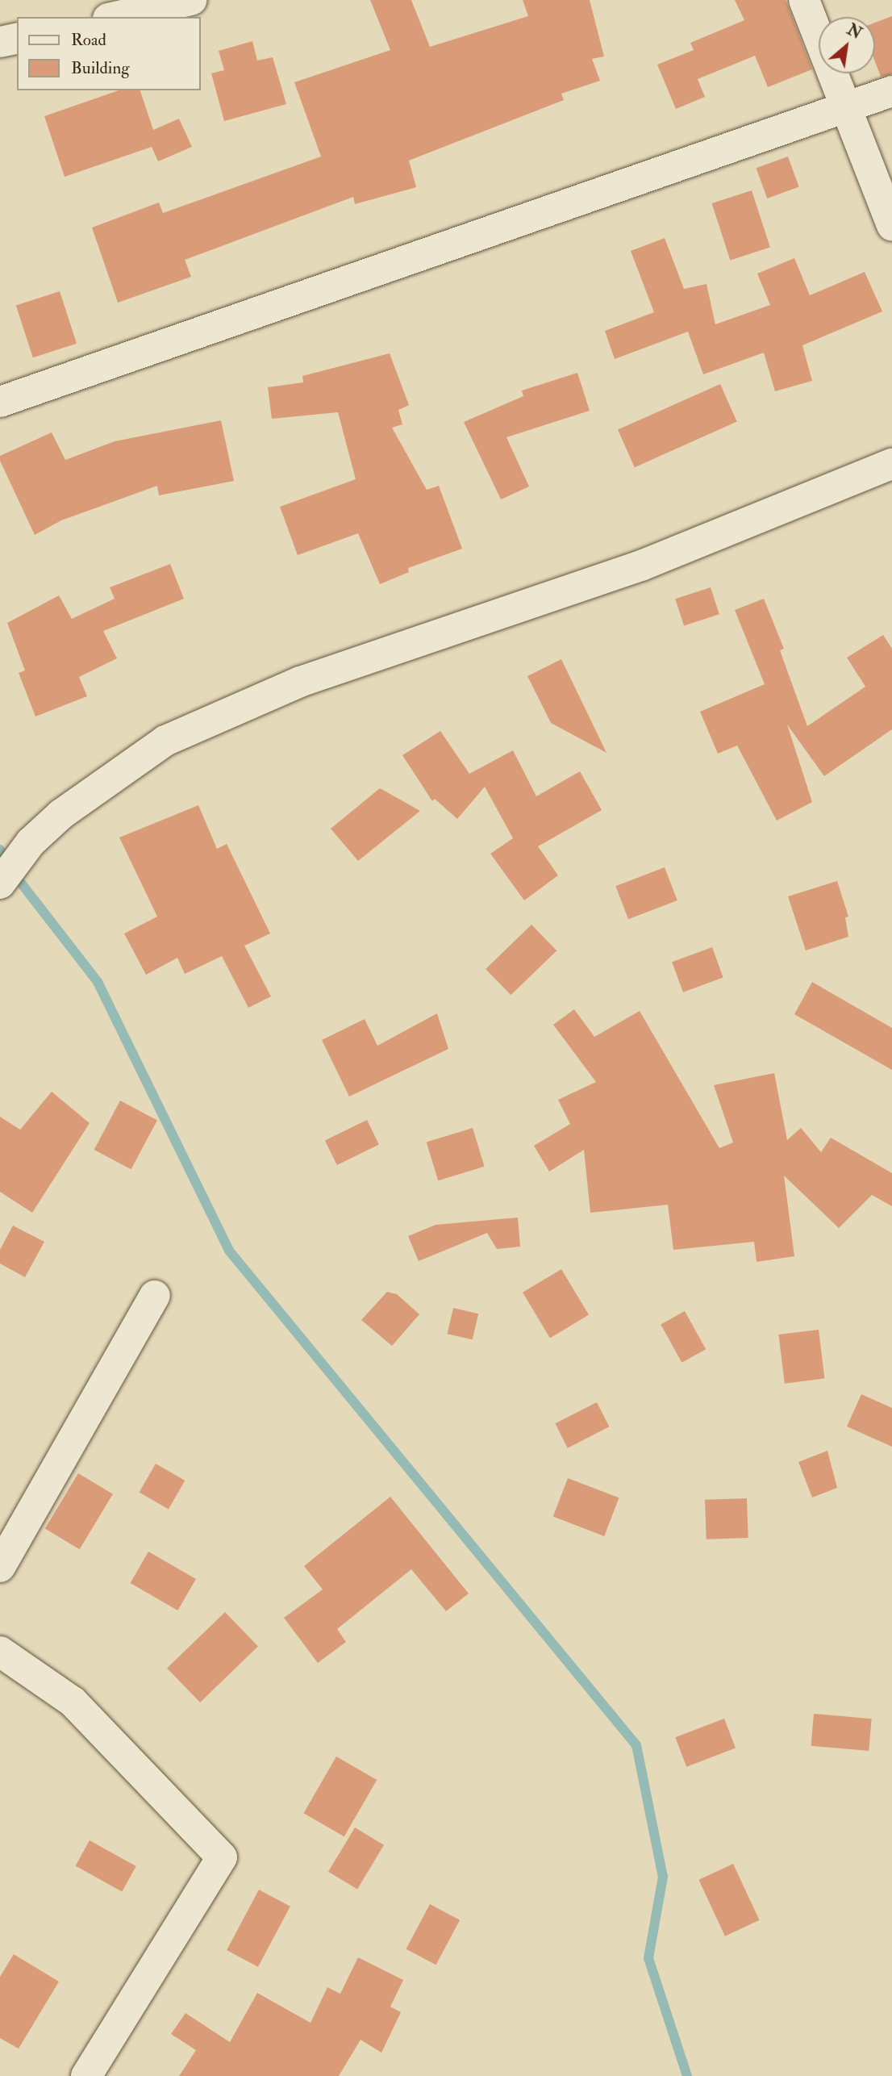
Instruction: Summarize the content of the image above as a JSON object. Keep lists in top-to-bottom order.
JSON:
{
  "legend": ["Road", "Building"],
  "north": "top right"
}
